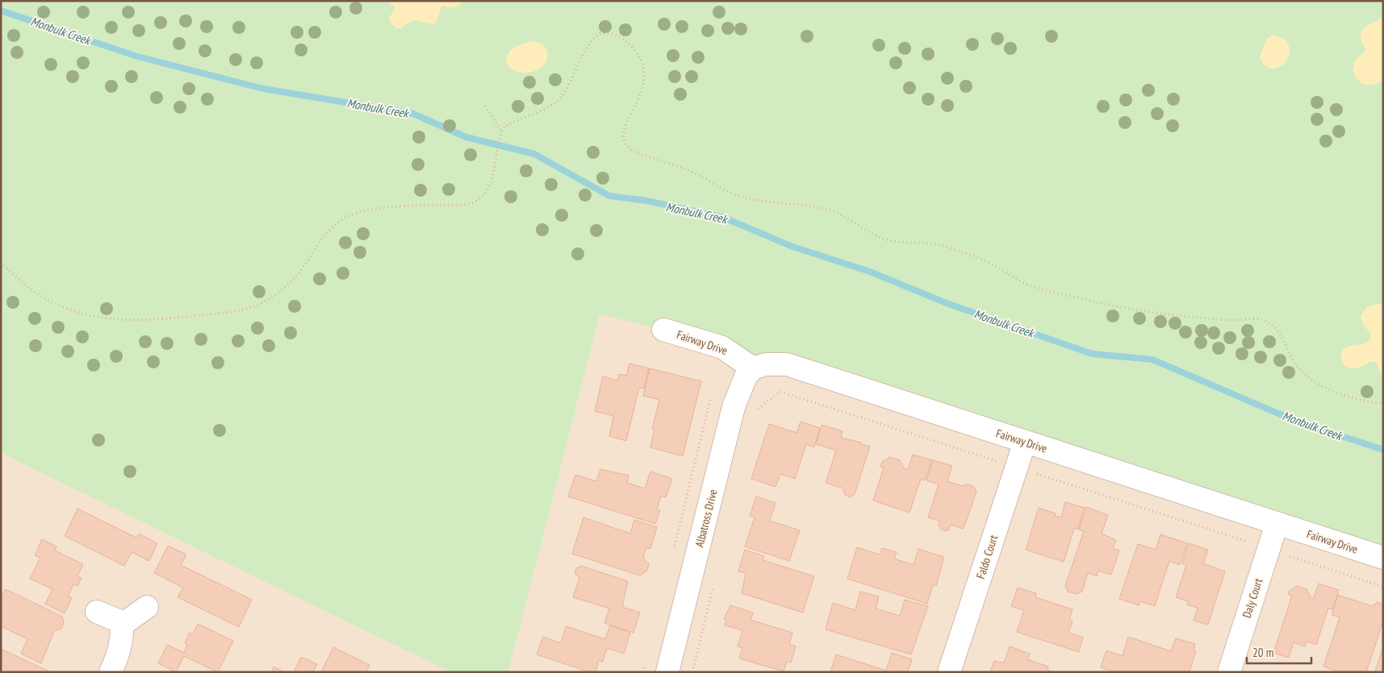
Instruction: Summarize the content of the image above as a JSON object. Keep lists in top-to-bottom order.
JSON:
{
  "streets": {
    "street": [
      "Fairway Drive",
      "Albatross Drive",
      "Faldo Court",
      "Daly Court"
    ]
  },
  "crossings": [
    ["Fairway Drive", "Albatross Drive"],
    ["Fairway Drive", "Faldo Court"],
    ["Fairway Drive", "Daly Court"]
  ],
  "water": ["Monbulk Creek"],
  "scale_bar": "20 m"
}
